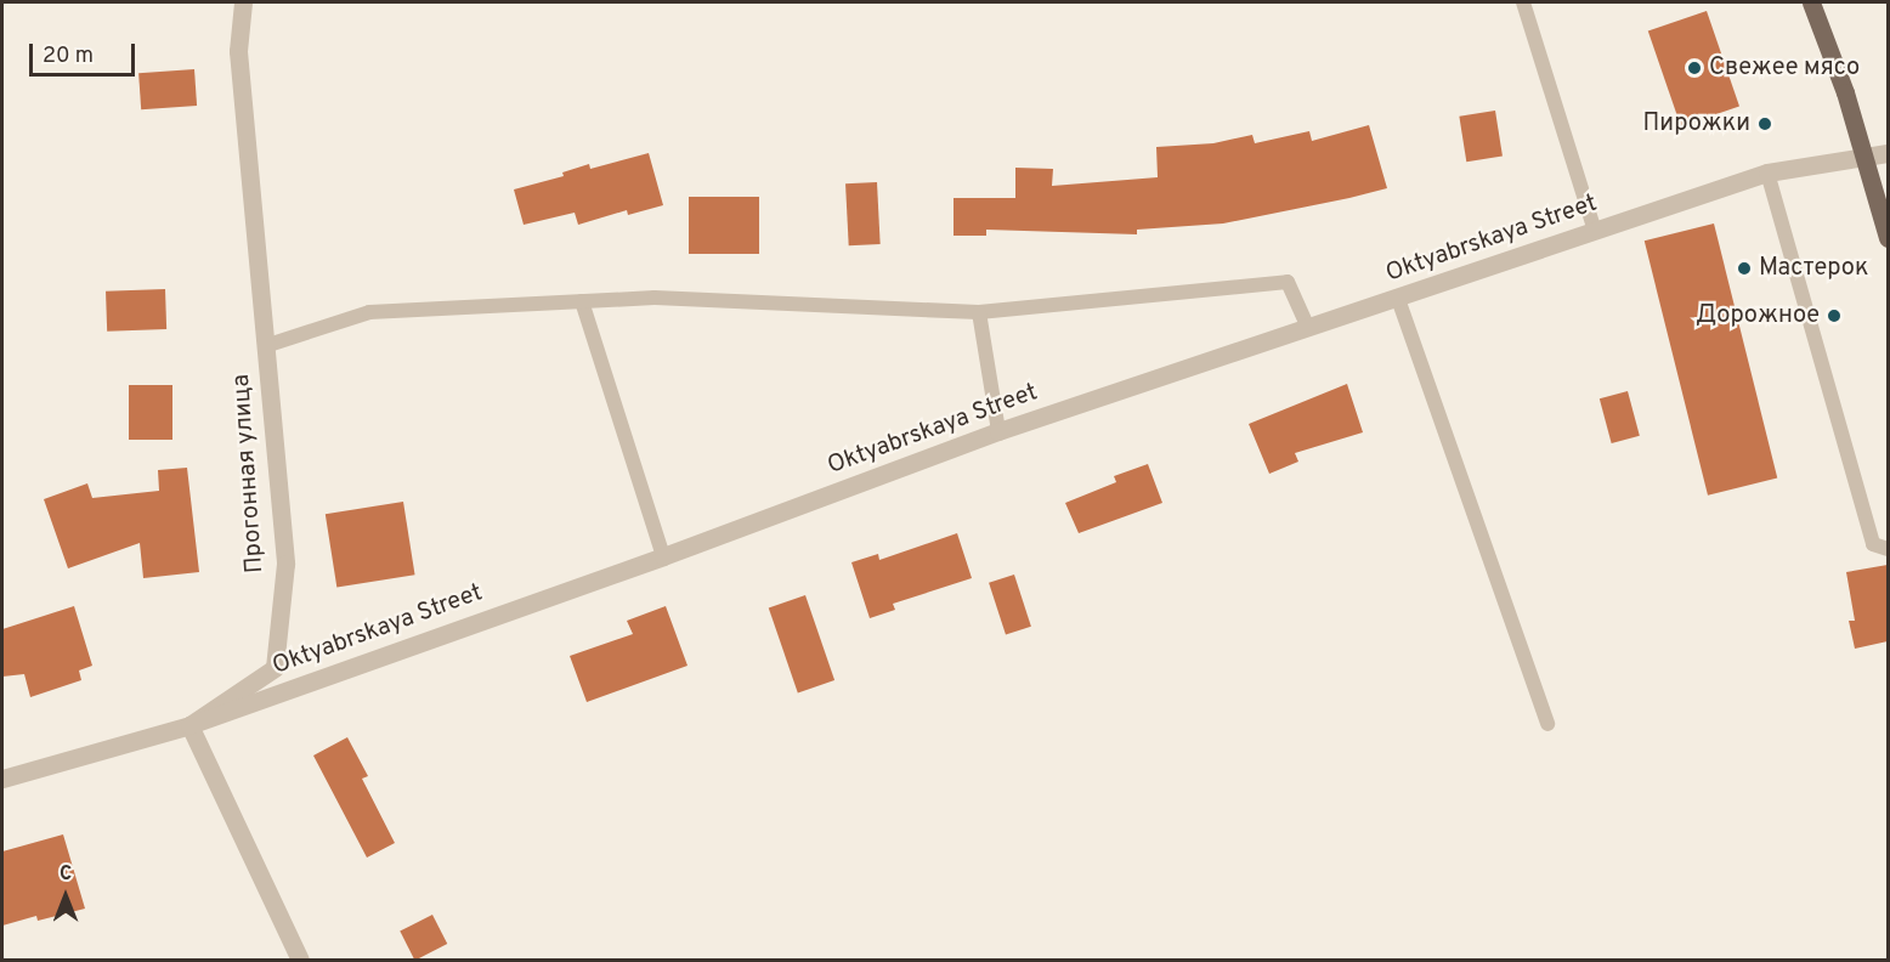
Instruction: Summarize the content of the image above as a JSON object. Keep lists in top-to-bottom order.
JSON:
{
  "streets": {
    "street": ["Oktyabrskaya Street", "Прогонная улица"]
  },
  "crossings": [
    ["Oktyabrskaya Street", "Прогонная улица"]
  ],
  "places": [
    "Свежее мясо",
    "Пирожки",
    "Мастерок",
    "Дорожное"
  ],
  "scale_bar": "20 m",
  "north": "top"
}
